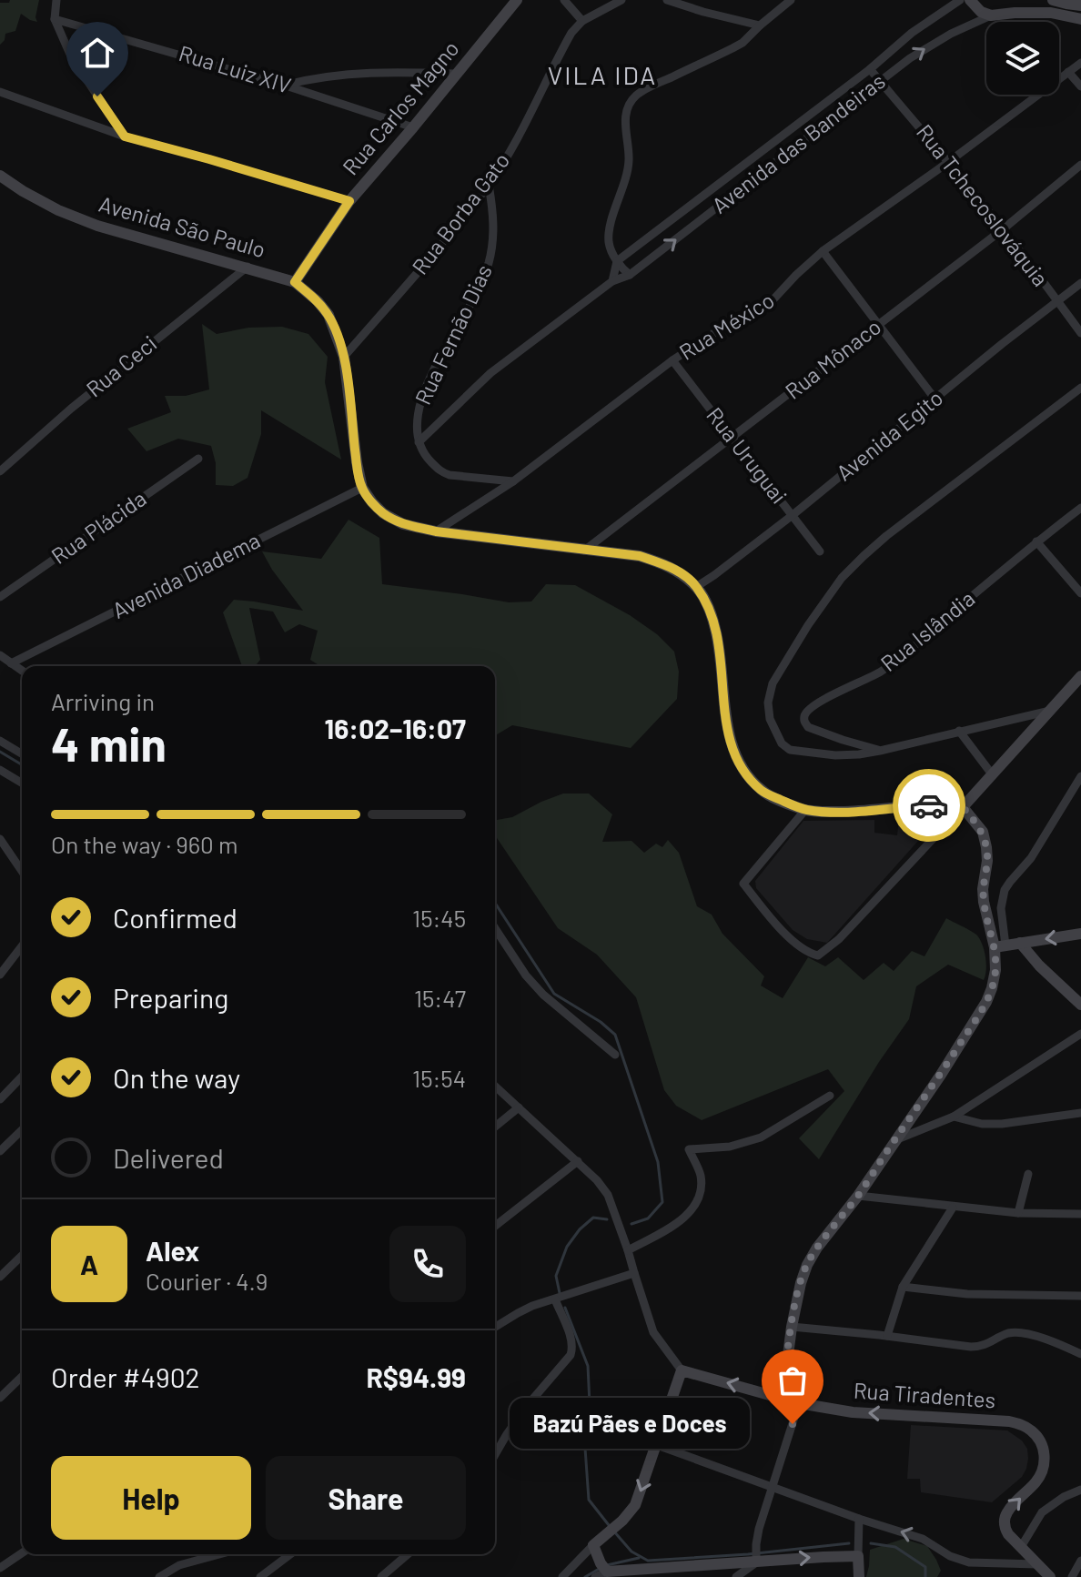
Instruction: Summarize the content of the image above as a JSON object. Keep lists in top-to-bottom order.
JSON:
{
  "streets": {
    "main road": ["Rua Carlos Magno", "Avenida São Paulo", "Rua Tiradentes"],
    "street": [
      "Rua Luiz XIV",
      "Avenida das Bandeiras",
      "Rua Tchecoslováquia",
      "Rua Borba Gato",
      "Rua México",
      "Rua Fernão Dias",
      "Rua Mônaco",
      "Rua Ceci",
      "Avenida Egito",
      "Rua Uruguai",
      "Rua Plácida",
      "Avenida Diadema",
      "Rua Islândia"
    ]
  },
  "crossings": [
    ["Rua Luiz XIV", "Rua Carlos Magno"],
    ["Rua Carlos Magno", "Avenida São Paulo"],
    ["Avenida das Bandeiras", "Rua Tchecoslováquia"],
    ["Avenida das Bandeiras", "Rua Fernão Dias"],
    ["Rua Tchecoslováquia", "Rua México"],
    ["Rua Tchecoslováquia", "Rua Mônaco"],
    ["Rua Tchecoslováquia", "Avenida Egito"],
    ["Rua Borba Gato", "Avenida São Paulo"],
    ["Rua Borba Gato", "Rua Fernão Dias"],
    ["Avenida São Paulo", "Rua Ceci"],
    ["Avenida São Paulo", "Avenida Diadema"],
    ["Rua México", "Rua Uruguai"],
    ["Rua Mônaco", "Rua Uruguai"],
    ["Avenida Egito", "Rua Uruguai"]
  ],
  "districts": ["VILA IDA"],
  "places": ["Bazú Pães e Doces"],
  "page": {
    "heading": ["4 min", "Arriving in", "16:02–16:07"],
    "panel": [
      "Alex",
      "Courier · 4.9",
      "Order #4902",
      "R$94.99"
    ],
    "bar": "On the way · 960 m",
    "list": [
      ["Confirmed", "15:45"],
      ["Preparing", "15:47"],
      ["On the way", "15:54"],
      "Delivered"
    ],
    "round": "A",
    "bubble": "Bazú Pães e Doces",
    "buttons": ["Help", "Share"]
  }
}
